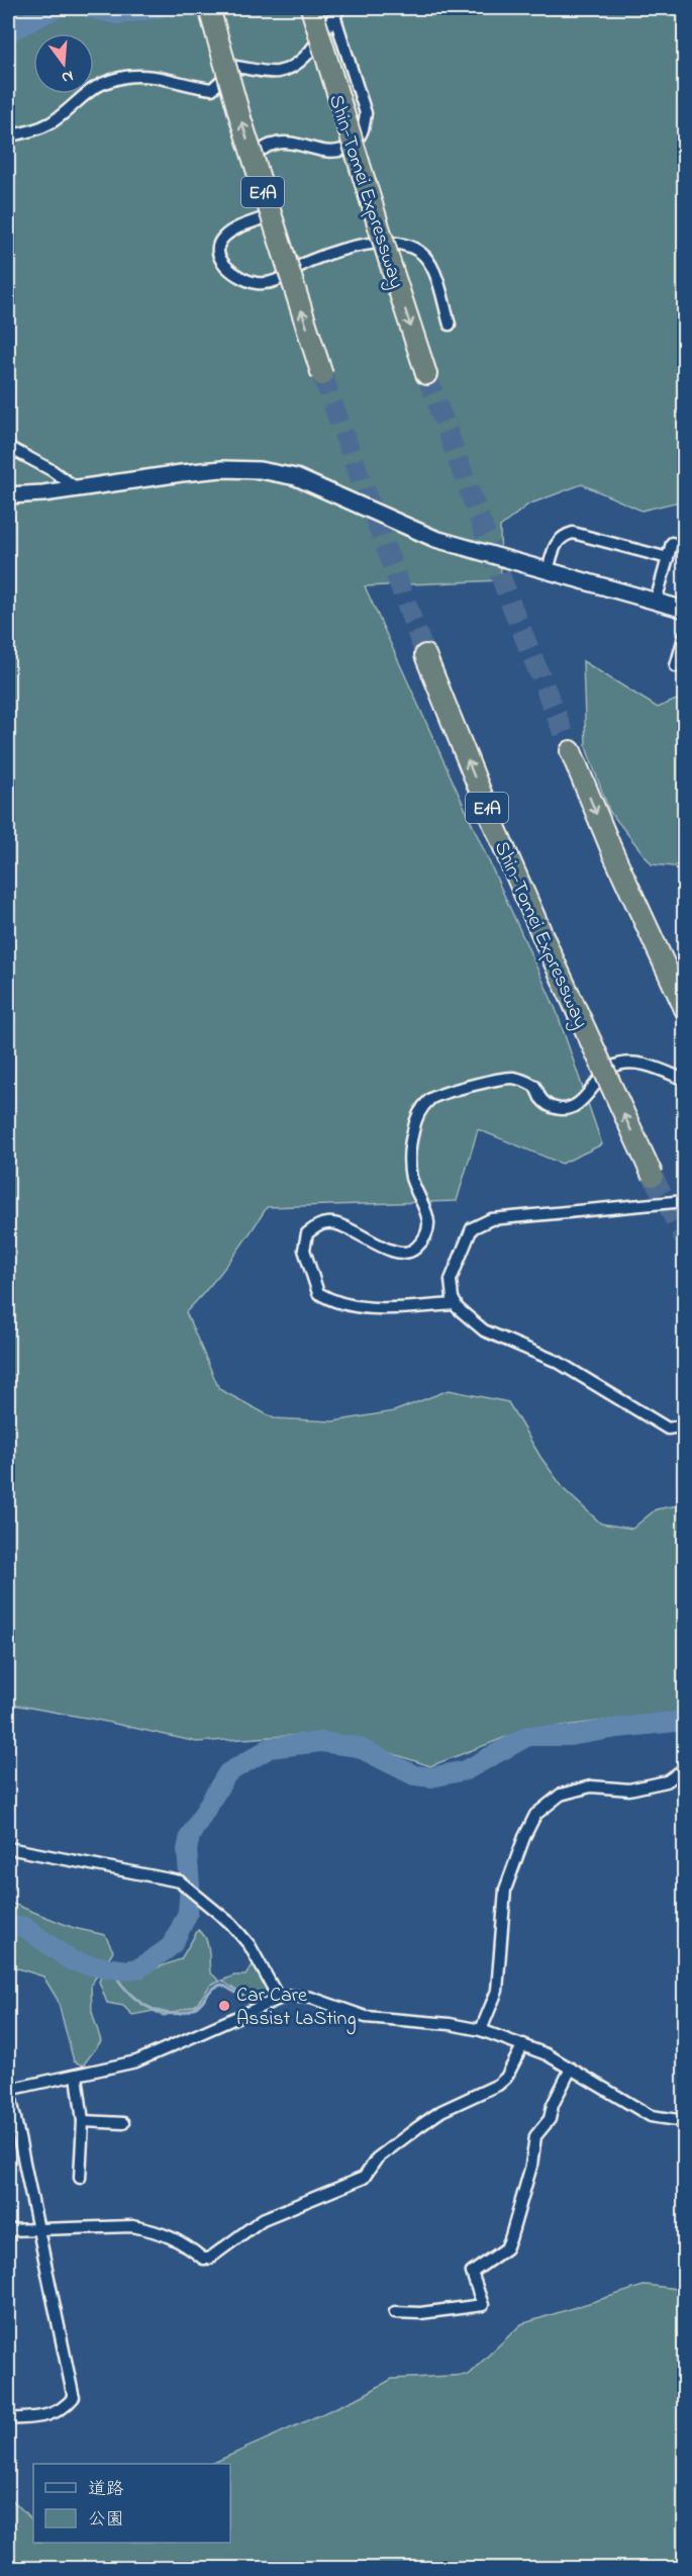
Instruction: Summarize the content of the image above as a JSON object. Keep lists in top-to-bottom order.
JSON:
{
  "streets": {
    "highway": ["Shin-Tomei Expressway", "E1A"]
  },
  "places": ["Car Care Assist LaSting"],
  "legend": ["道路", "公園"],
  "north": "bottom"
}
